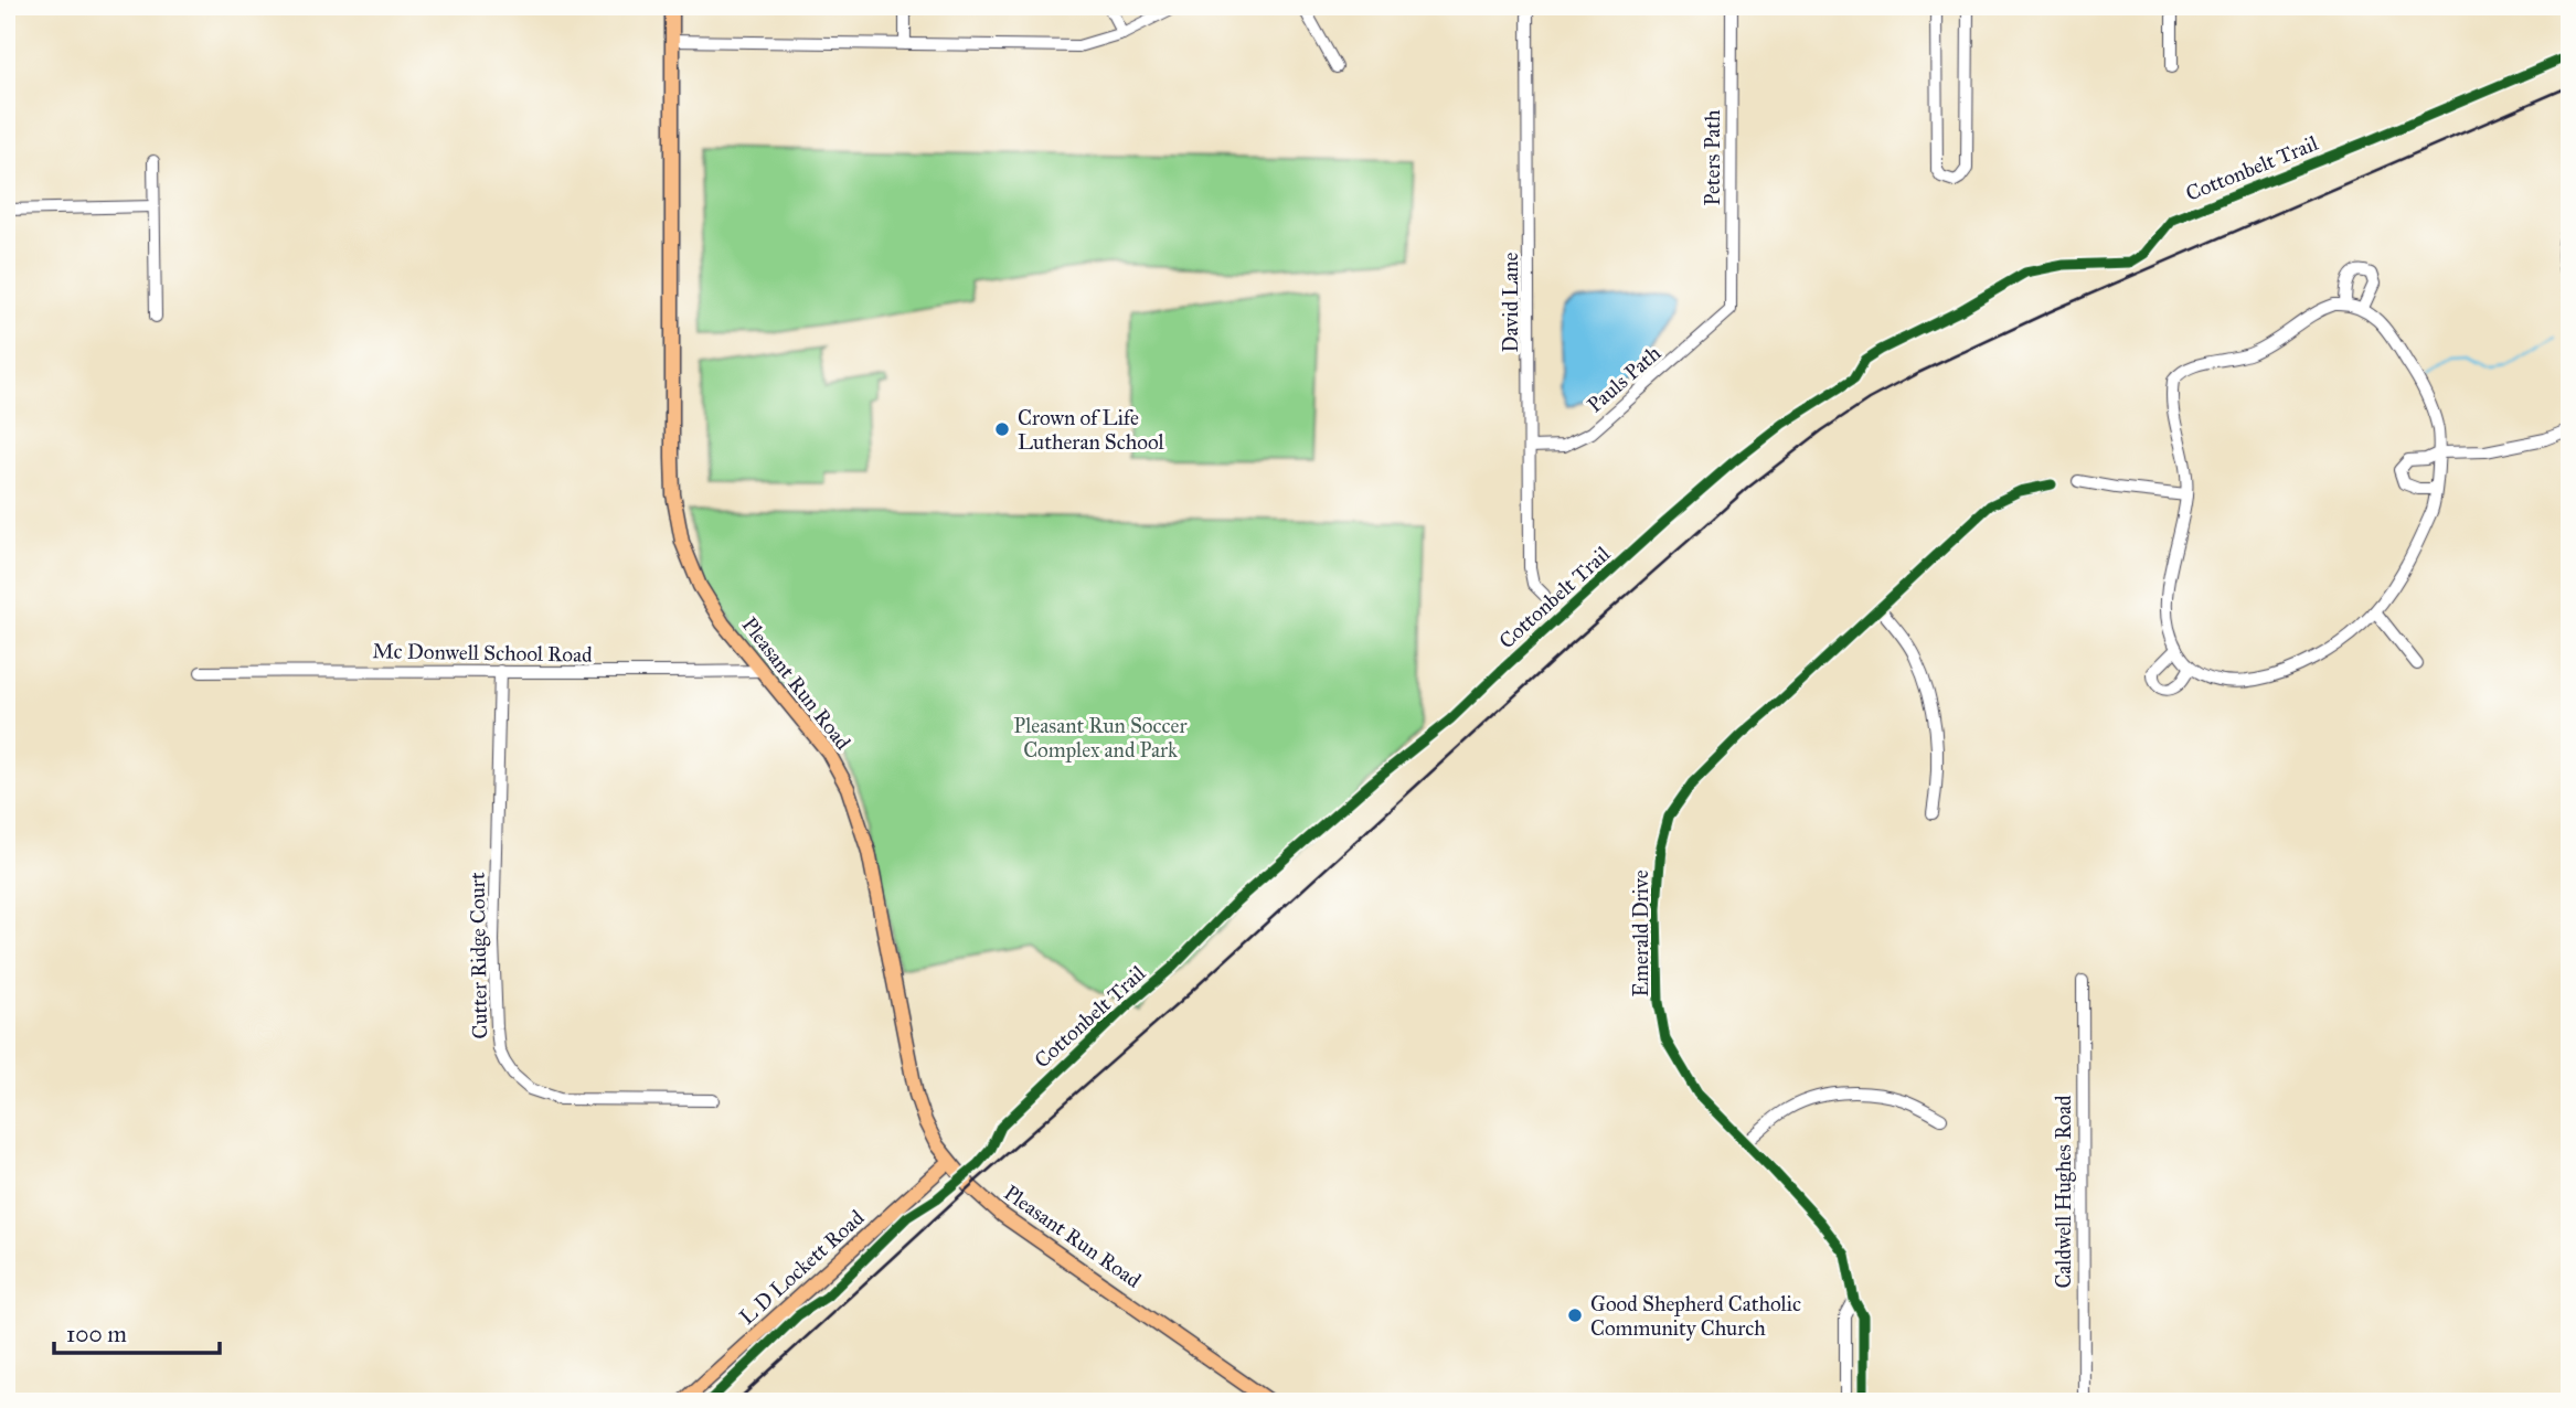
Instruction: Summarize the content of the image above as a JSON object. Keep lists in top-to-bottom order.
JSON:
{
  "streets": {
    "main road": ["Pleasant Run Road", "L D Lockett Road"],
    "street": [
      "Peters Path",
      "David Lane",
      "Pauls Path",
      "Mc Donwell School Road",
      "Emerald Drive",
      "Cutter Ridge Court",
      "Caldwell Hughes Road"
    ],
    "cycle path": ["Cottonbelt Trail"]
  },
  "crossings": [
    ["Peters Path", "Pauls Path"],
    ["David Lane", "Pauls Path"],
    ["Mc Donwell School Road", "Pleasant Run Road"],
    ["Mc Donwell School Road", "Cutter Ridge Court"],
    ["Pleasant Run Road", "L D Lockett Road"]
  ],
  "parks": ["Pleasant Run Soccer Complex and Park"],
  "places": ["Crown of Life Lutheran School", "Good Shepherd Catholic Community Church"],
  "scale_bar": "100 m"
}
